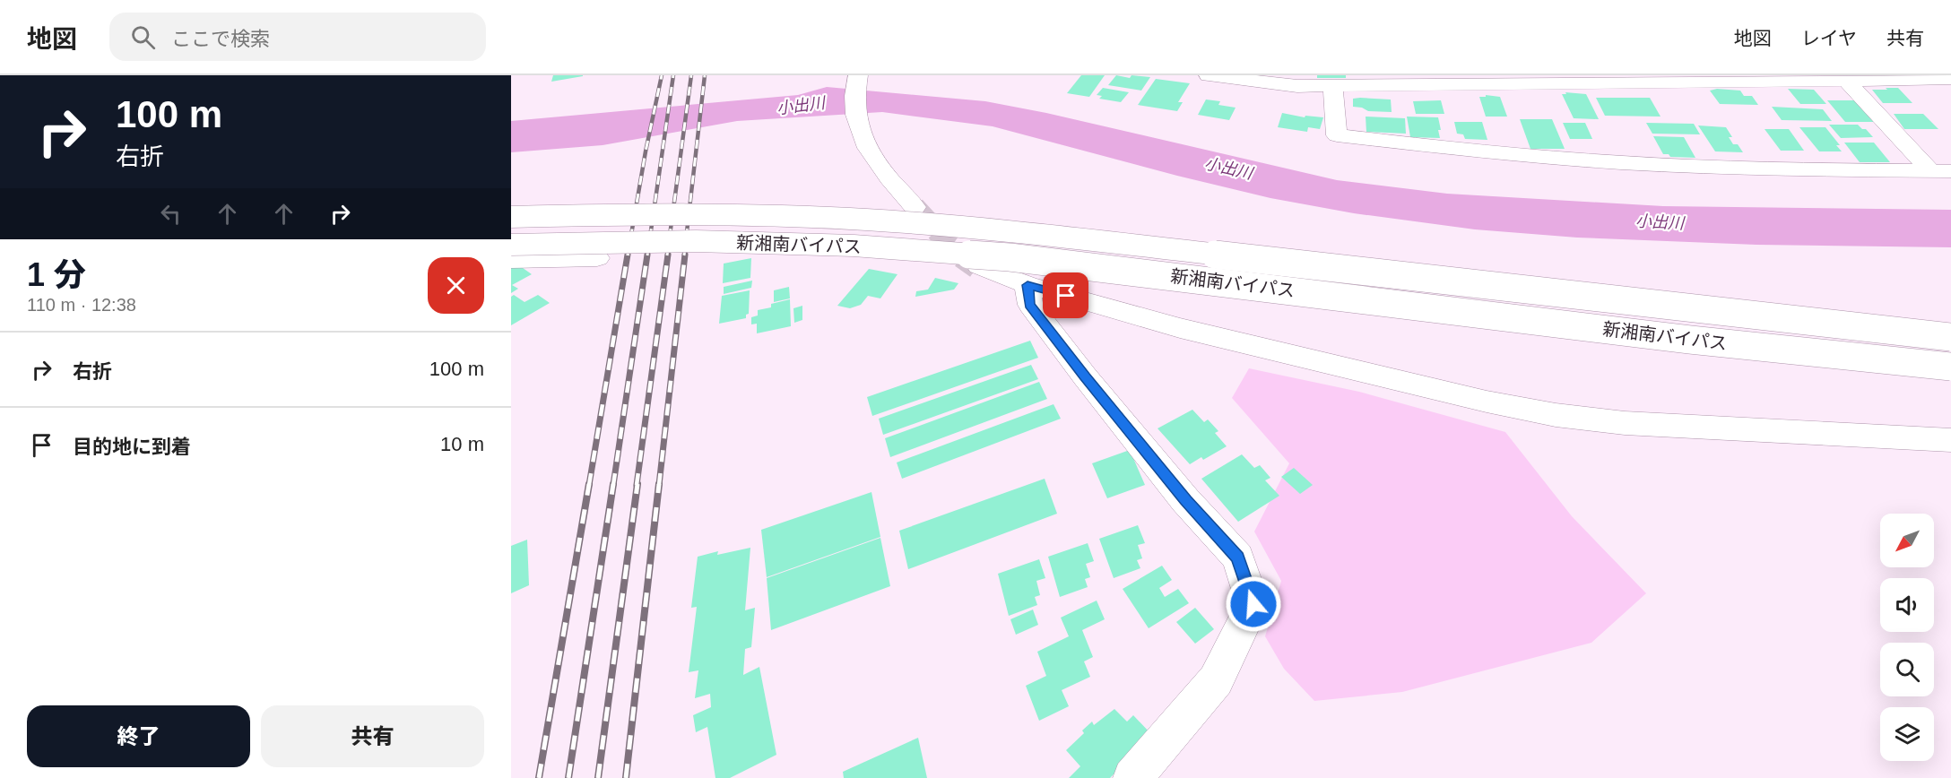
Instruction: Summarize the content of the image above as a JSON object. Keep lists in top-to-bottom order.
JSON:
{
  "streets": {
    "main road": ["新湘南バイパス"]
  },
  "water": ["小出川"],
  "north": "bottom left",
  "page": {
    "header": "地図",
    "search": "ここで検索",
    "nav": ["地図", "レイヤ", "共有"],
    "turn": ["100 m", "右折"],
    "heading": ["1 分", "110 m · 12:38"],
    "list": [
      {
        "name": "右折",
        "value": "100 m"
      },
      {
        "name": "目的地に到着",
        "value": "10 m"
      }
    ],
    "buttons": ["終了", "共有"]
  }
}
